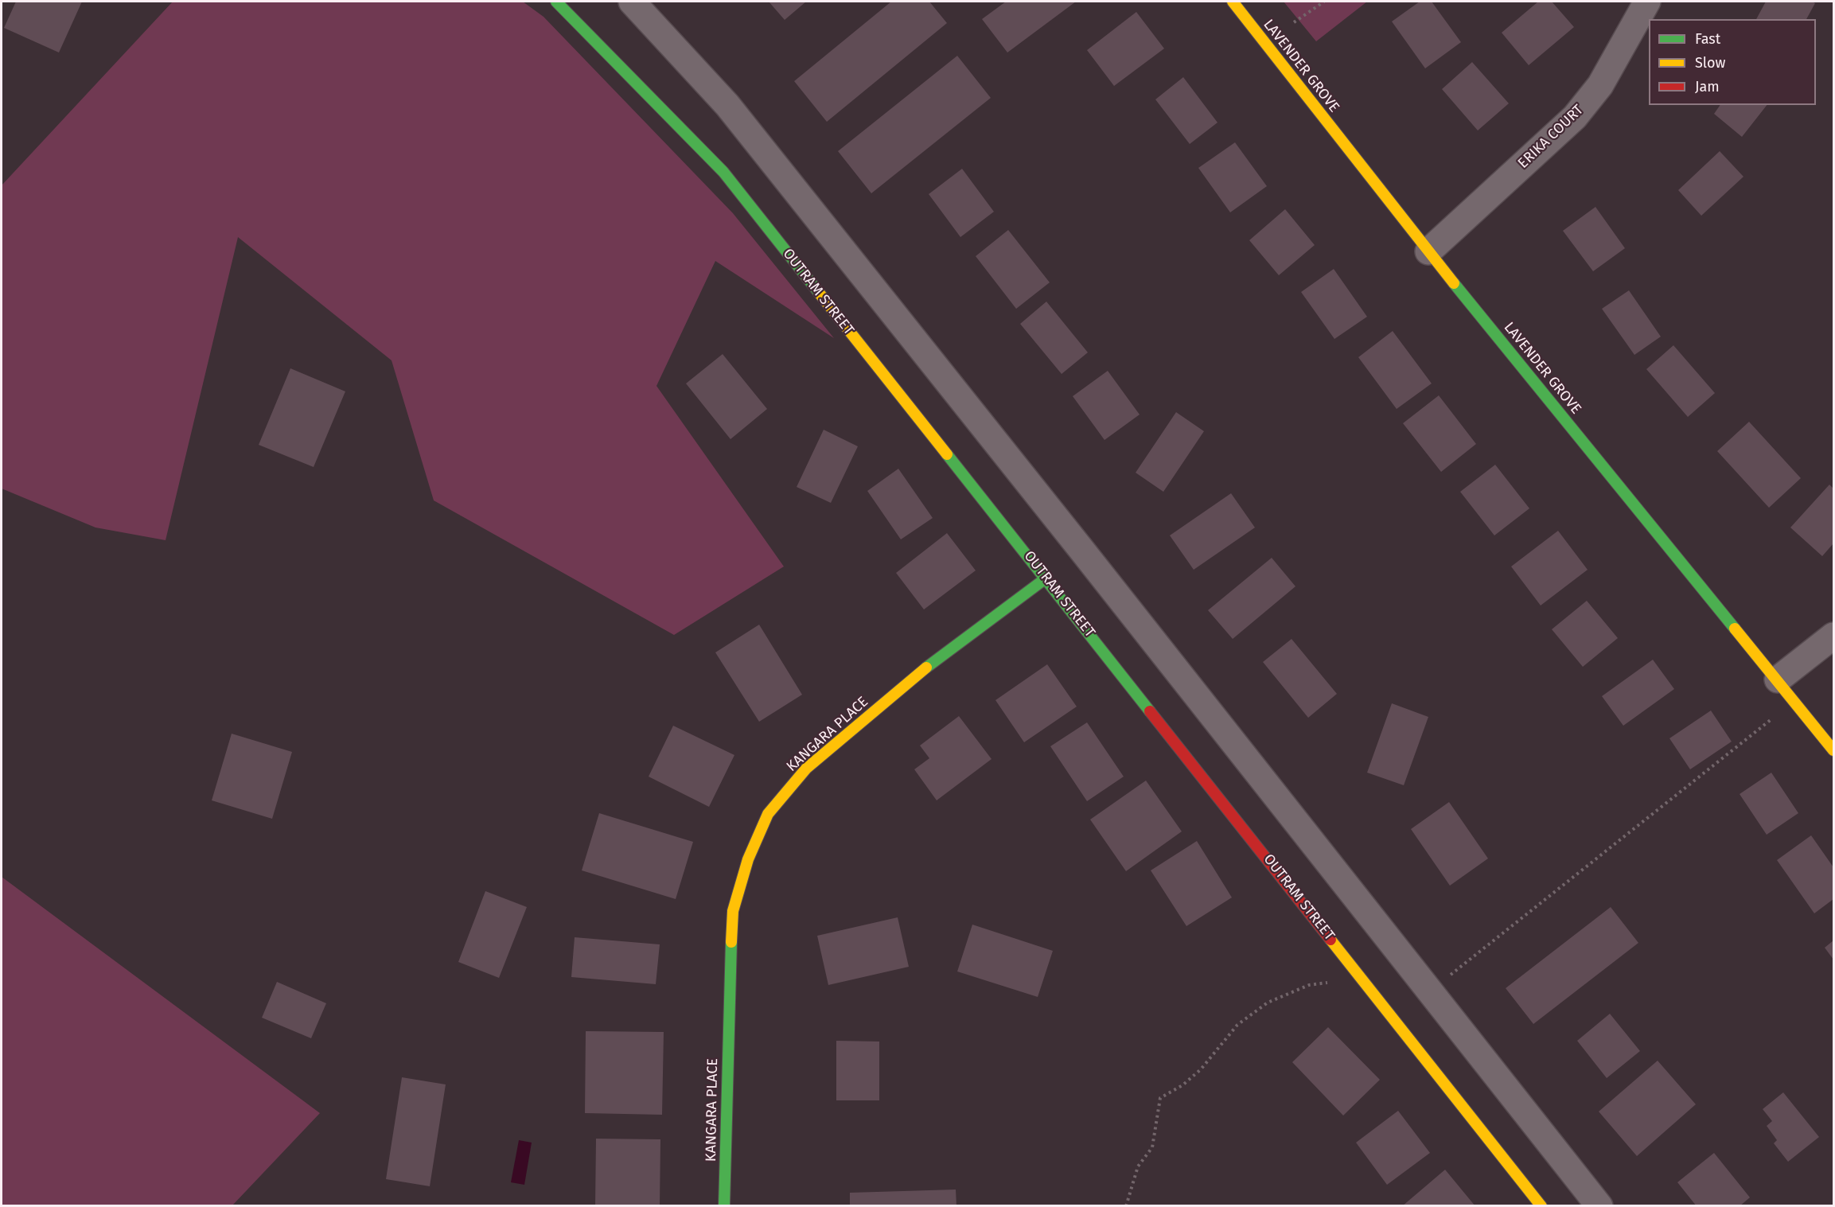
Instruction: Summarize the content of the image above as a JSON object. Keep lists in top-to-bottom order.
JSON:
{
  "streets": {
    "street": [
      "LAVENDER GROVE",
      "ERIKA COURT",
      "OUTRAM STREET",
      "KANGARA PLACE"
    ]
  },
  "crossings": [
    ["LAVENDER GROVE", "ERIKA COURT"],
    ["OUTRAM STREET", "KANGARA PLACE"]
  ],
  "legend": ["Fast", "Slow", "Jam"]
}
